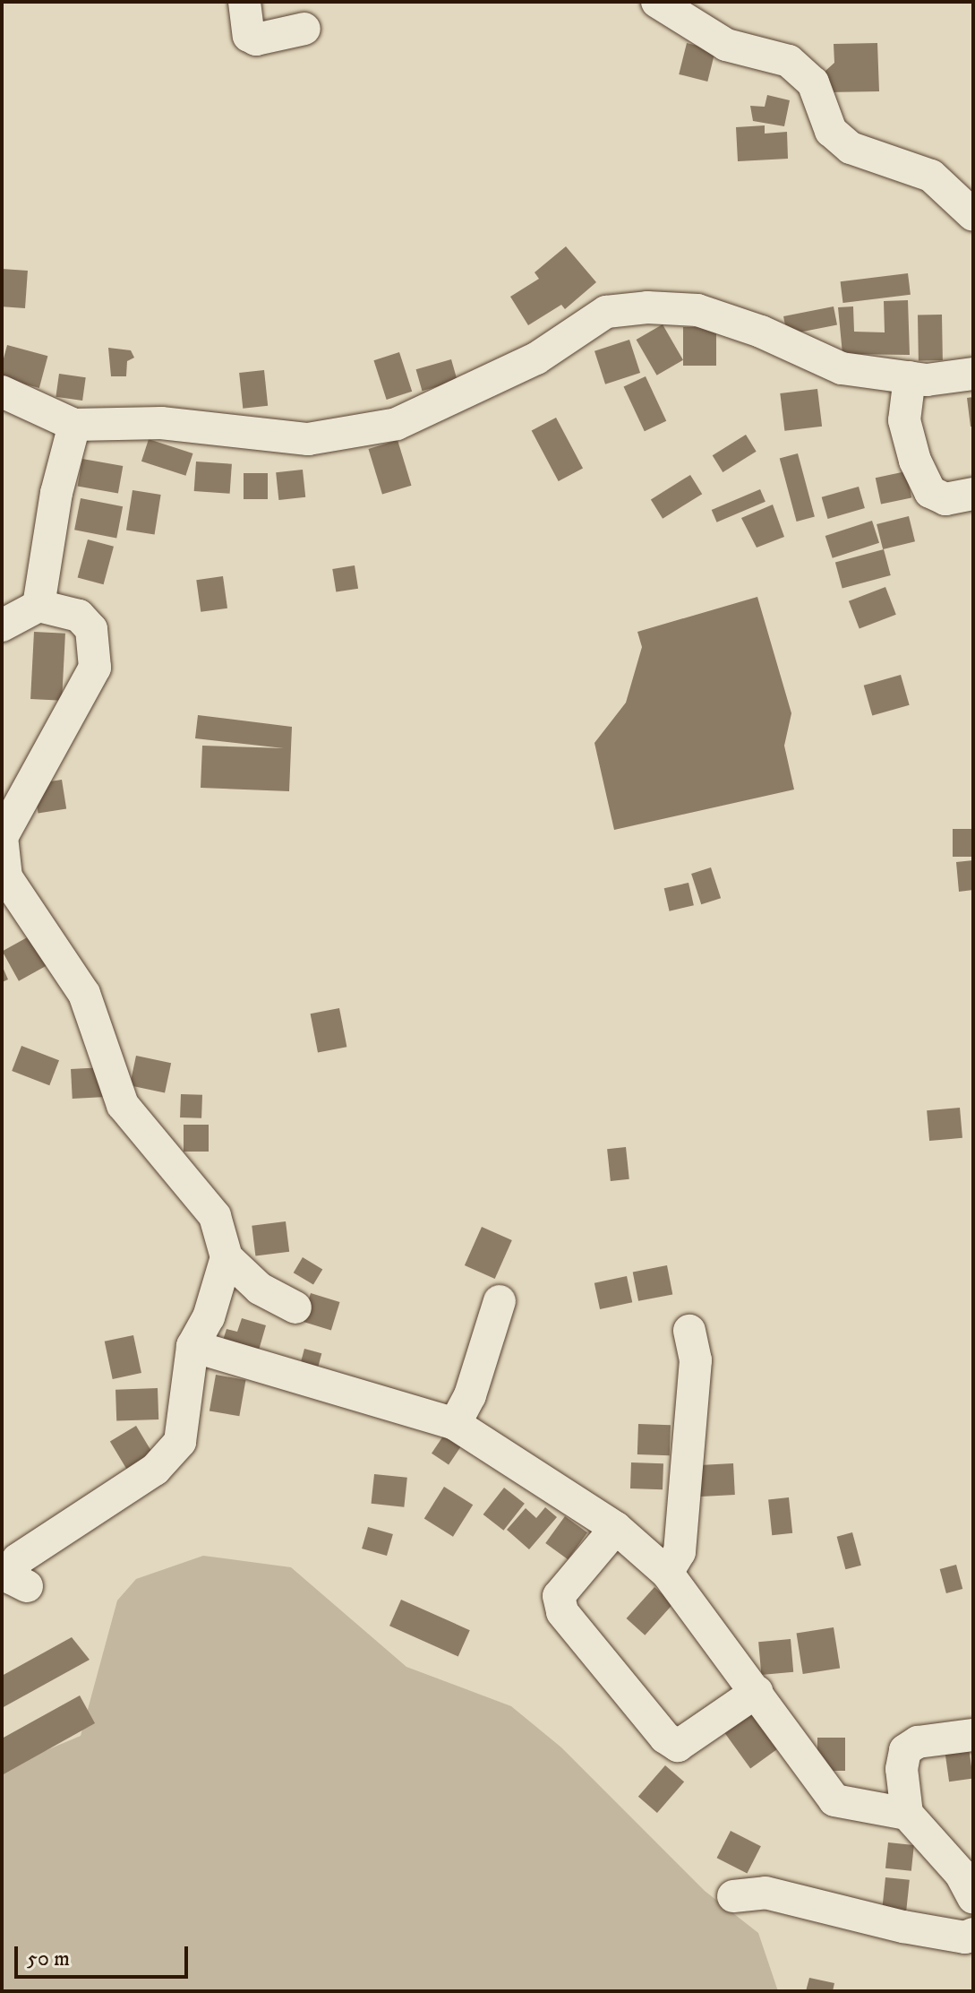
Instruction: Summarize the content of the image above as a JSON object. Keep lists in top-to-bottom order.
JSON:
{
  "scale_bar": "50 m"
}
